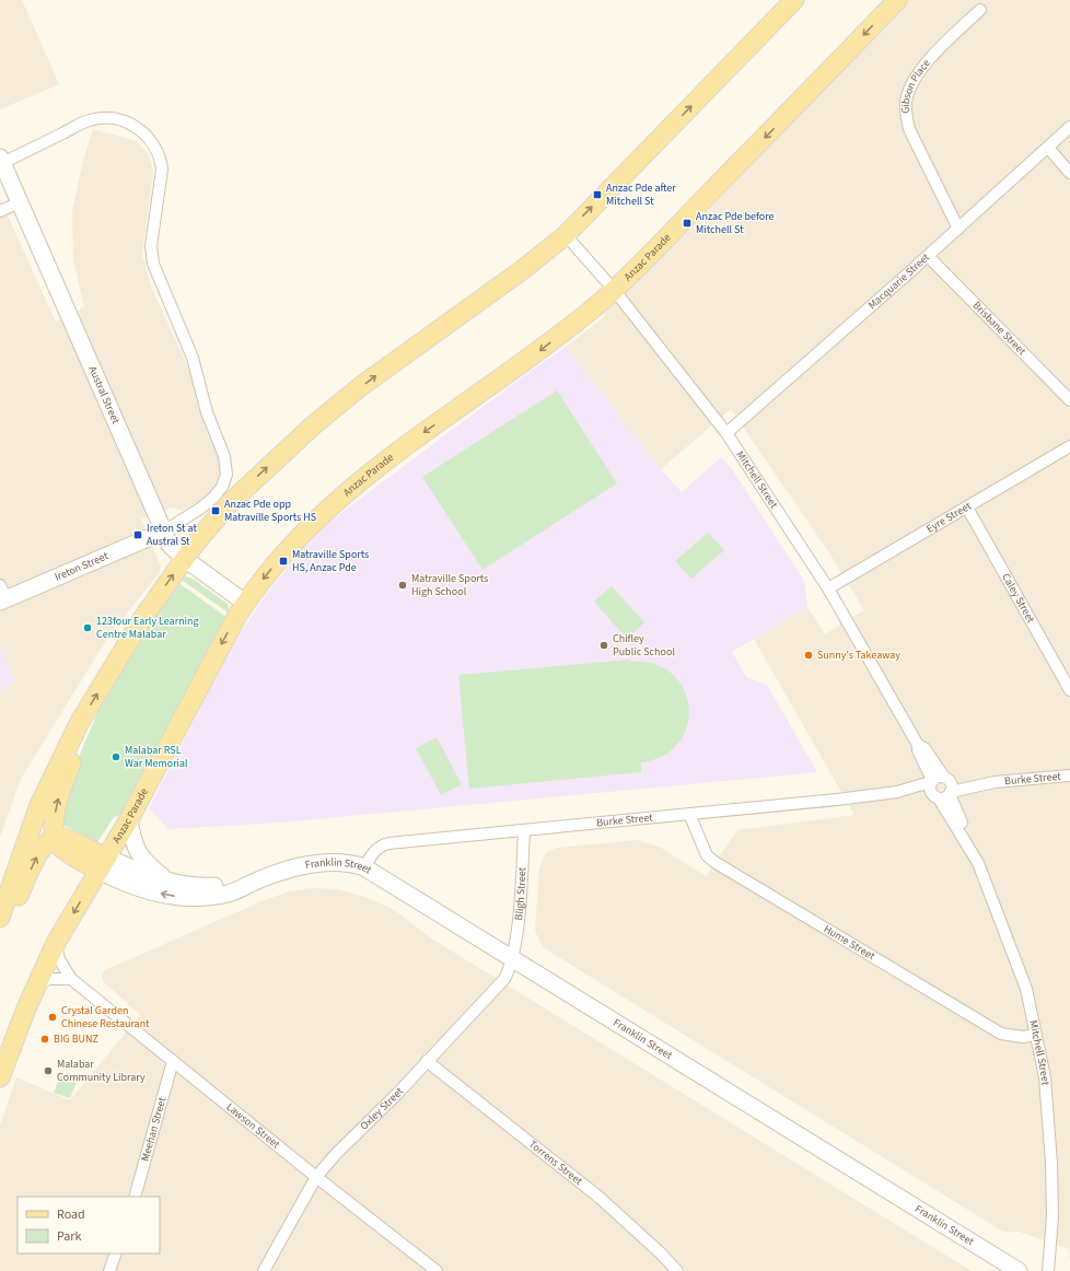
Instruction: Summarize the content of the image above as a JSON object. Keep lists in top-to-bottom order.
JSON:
{
  "streets": {
    "main road": ["Anzac Parade"],
    "street": [
      "Gibson Place",
      "Macquarie Street",
      "Brisbane Street",
      "Austral Street",
      "Mitchell Street",
      "Eyre Street",
      "Ireton Street",
      "Caley Street",
      "Burke Street",
      "Franklin Street",
      "Bligh Street",
      "Hume Street",
      "Oxley Street",
      "Lawson Street",
      "Meehan Street",
      "Torrens Street"
    ]
  },
  "crossings": [
    ["Gibson Place", "Macquarie Street"],
    ["Anzac Parade", "Austral Street"],
    ["Anzac Parade", "Mitchell Street"],
    ["Anzac Parade", "Franklin Street"],
    ["Anzac Parade", "Lawson Street"],
    ["Macquarie Street", "Brisbane Street"],
    ["Macquarie Street", "Mitchell Street"],
    ["Austral Street", "Ireton Street"],
    ["Mitchell Street", "Eyre Street"],
    ["Mitchell Street", "Burke Street"],
    ["Mitchell Street", "Hume Street"],
    ["Eyre Street", "Caley Street"],
    ["Burke Street", "Franklin Street"],
    ["Burke Street", "Bligh Street"],
    ["Burke Street", "Hume Street"],
    ["Franklin Street", "Bligh Street"],
    ["Franklin Street", "Oxley Street"],
    ["Bligh Street", "Oxley Street"],
    ["Oxley Street", "Lawson Street"],
    ["Oxley Street", "Torrens Street"],
    ["Lawson Street", "Meehan Street"]
  ],
  "places": {
    "transit": [
      "Anzac Pde after Mitchell St",
      "Anzac Pde before Mitchell St",
      "Anzac Pde opp Matraville Sports HS",
      "Ireton St at Austral St",
      "Matraville Sports HS, Anzac Pde"
    ],
    "other": [
      "Matraville Sports High School",
      "123four Early Learning Centre Malabar",
      "Chifley Public School",
      "Sunny's Takeaway",
      "Malabar RSL War Memorial",
      "Crystal Garden Chinese Restaurant",
      "BIG BUNZ",
      "Malabar Community Library"
    ]
  },
  "legend": ["Road", "Park"]
}
